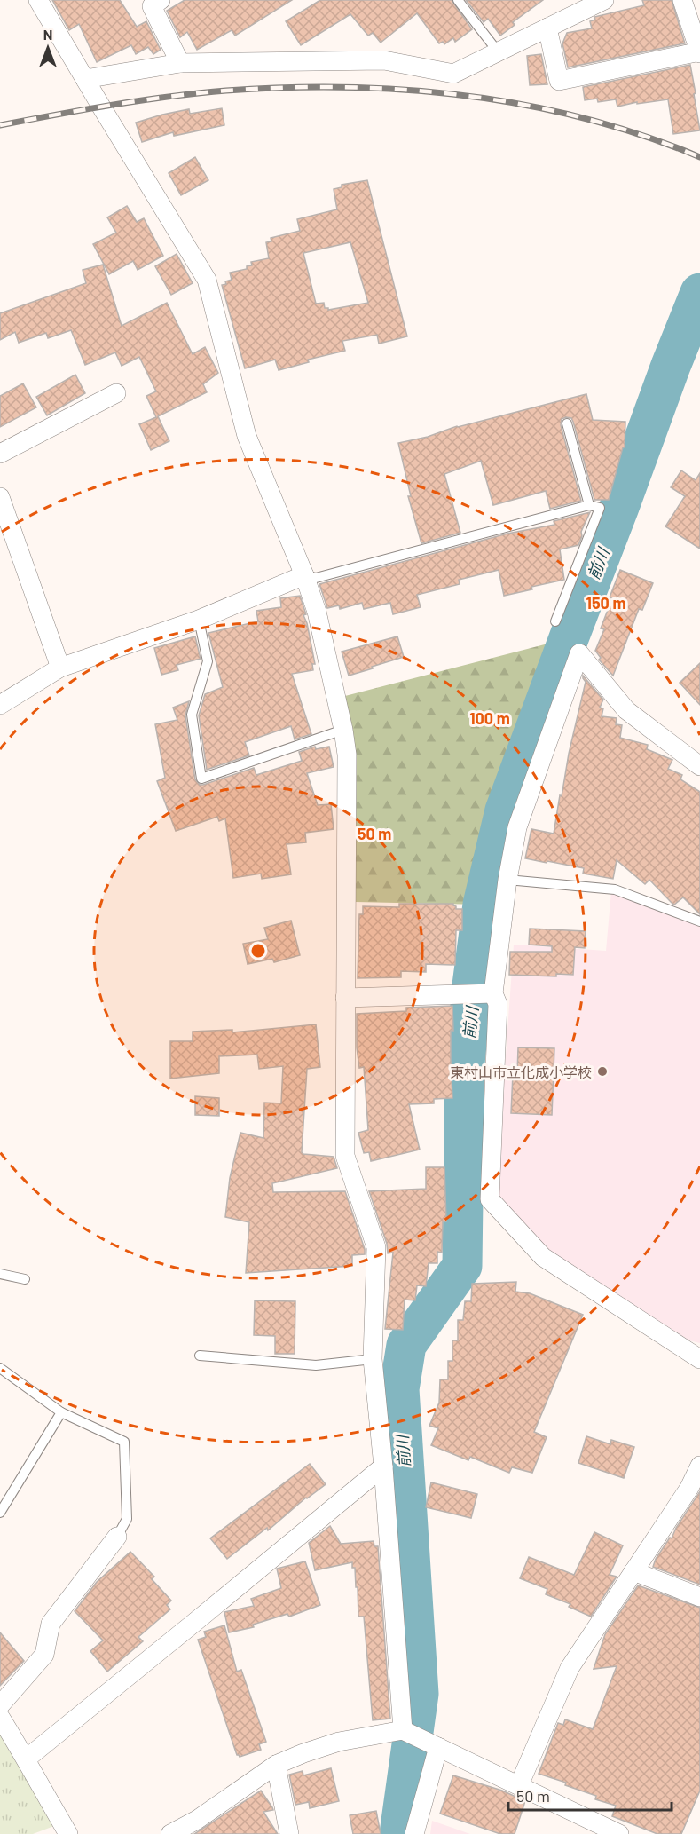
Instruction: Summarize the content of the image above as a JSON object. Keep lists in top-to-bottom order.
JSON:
{
  "water": ["前川"],
  "places": ["東村山市立化成小学校"],
  "scale_bar": "50 m",
  "north": "top",
  "rings": ["150 m", "100 m", "50 m"]
}
